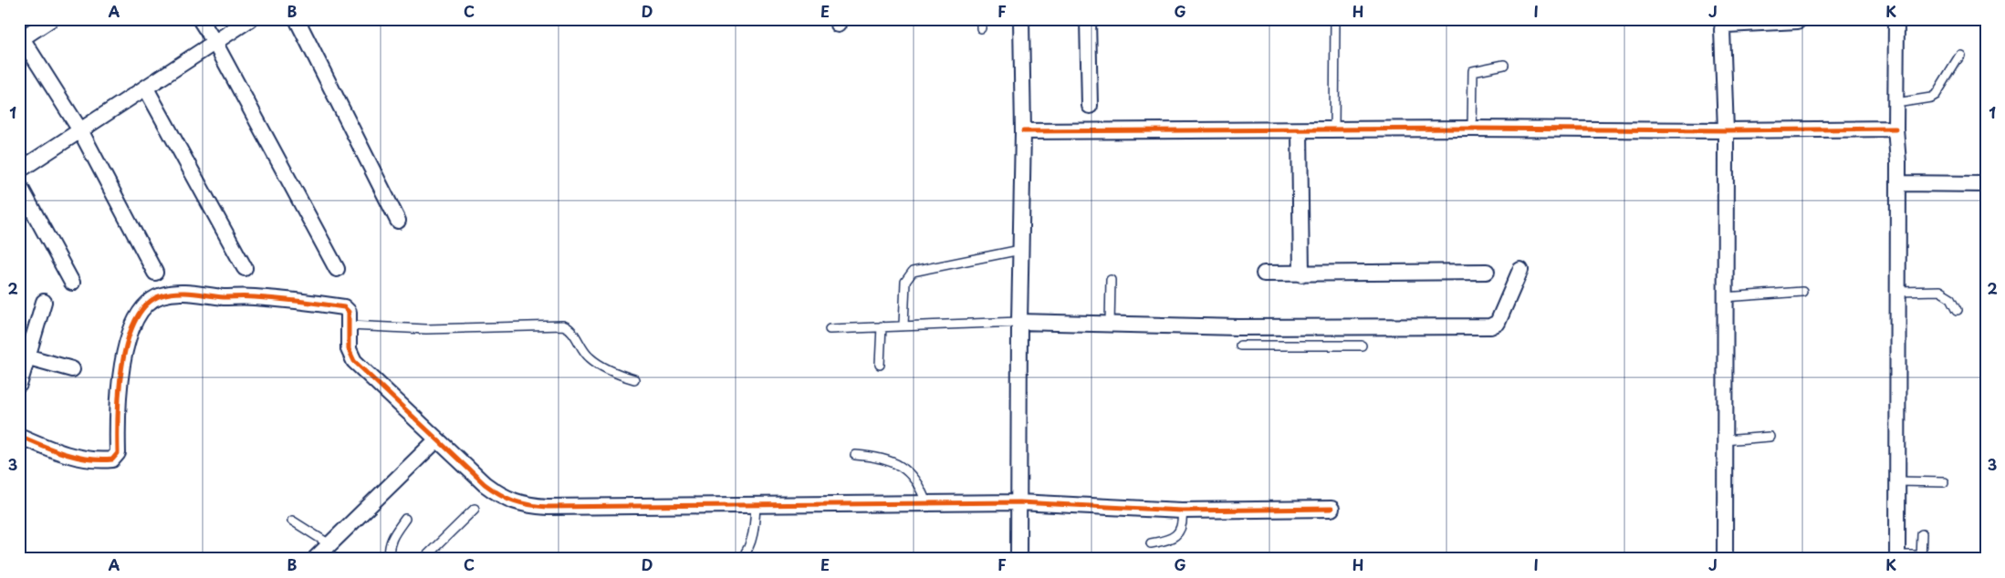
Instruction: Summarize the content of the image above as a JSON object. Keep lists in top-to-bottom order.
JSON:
{
  "grid": {
    "columns": [
      "A",
      "B",
      "C",
      "D",
      "E",
      "F",
      "G",
      "H",
      "I",
      "J",
      "K"
    ],
    "rows": ["1", "2", "3"]
  }
}
